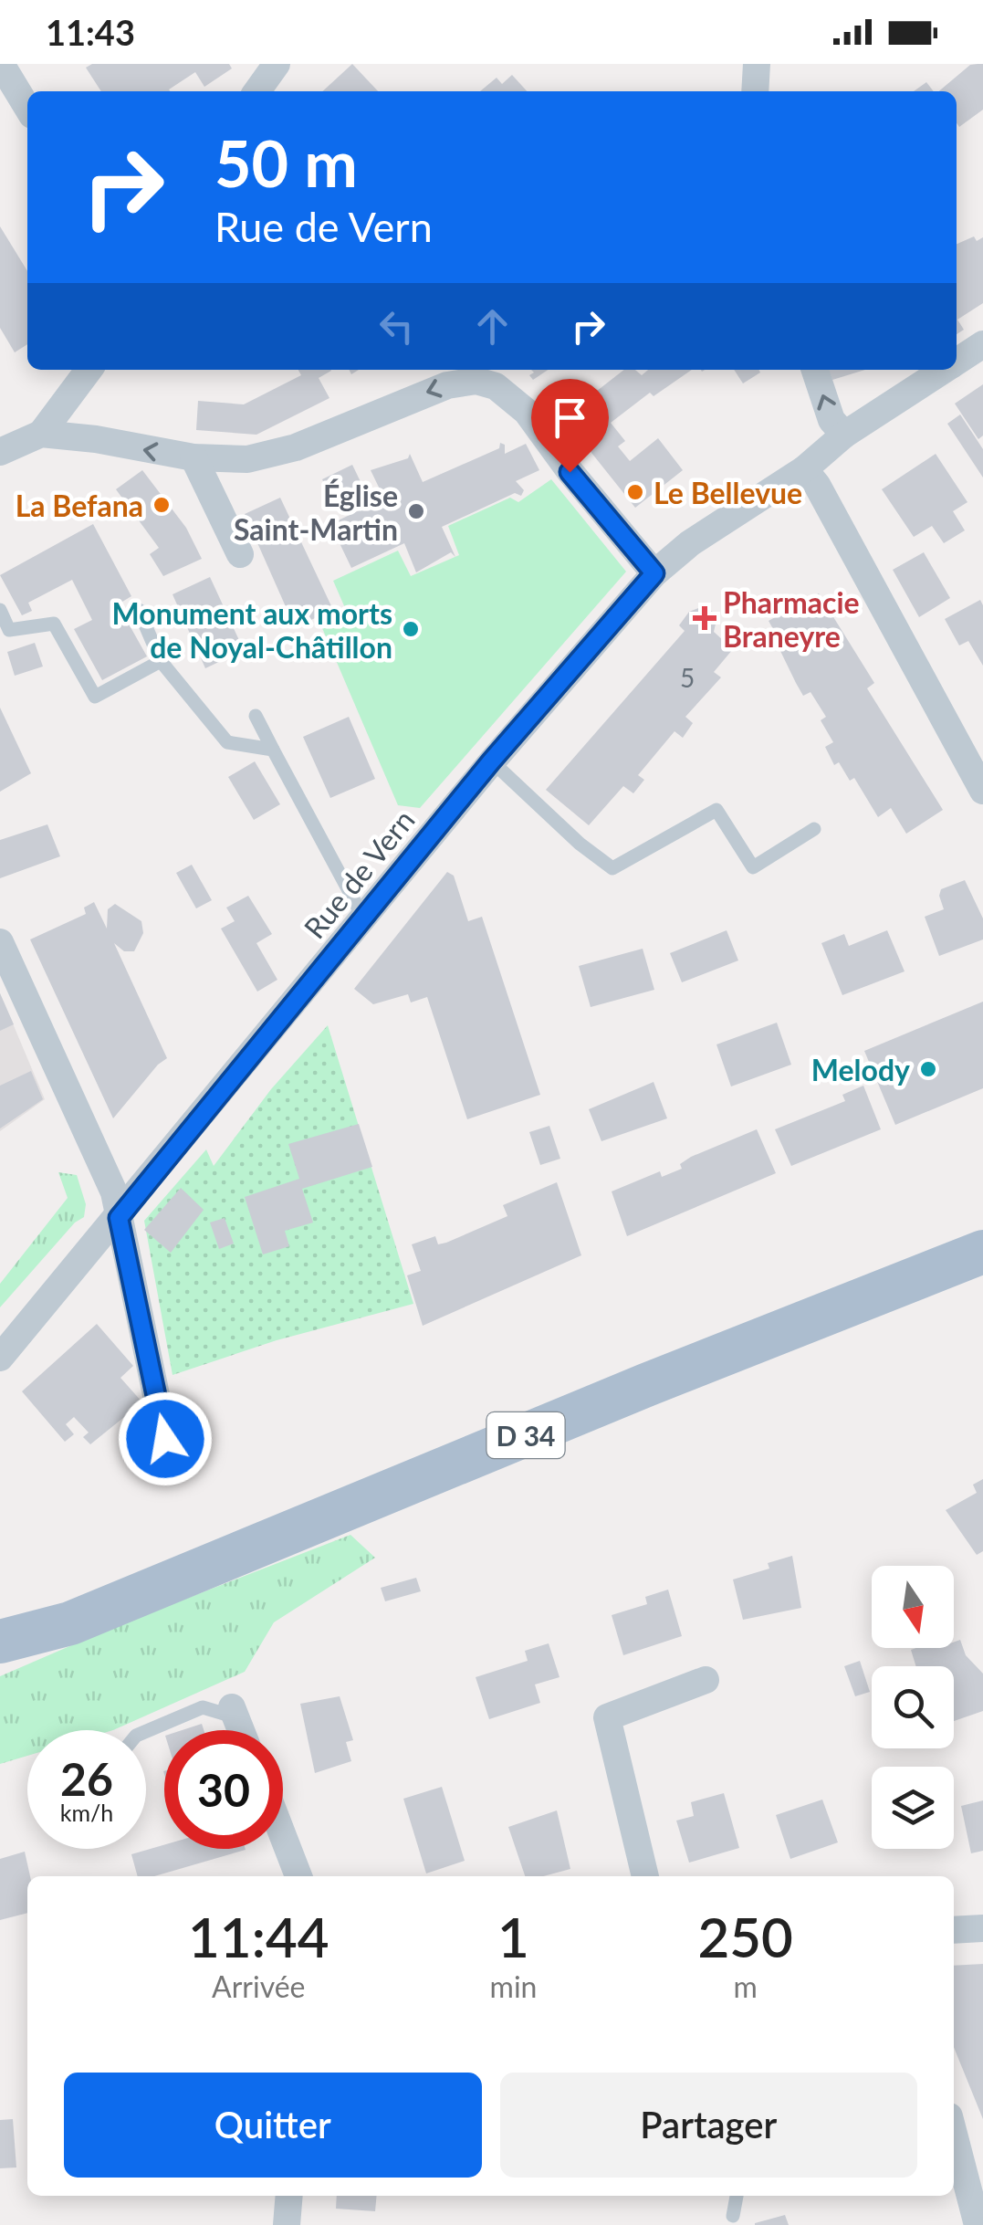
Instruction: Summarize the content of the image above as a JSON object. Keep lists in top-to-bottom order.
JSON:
{
  "streets": {
    "main road": ["D 34"],
    "street": ["Rue de Vern"]
  },
  "places": {
    "other": [
      "Le Bellevue",
      "La Befana",
      "Église Saint-Martin",
      "Monument aux morts de Noyal-Châtillon",
      "Melody"
    ],
    "health": ["Pharmacie Braneyre"]
  },
  "house_numbers": ["5"],
  "north": "bottom",
  "page": {
    "status": "11:43",
    "turn": ["50 m", "Rue de Vern"],
    "speed": "26 km/h",
    "limit": "30",
    "eta": [
      "11:44",
      "Arrivée",
      "1",
      "min",
      "250",
      "m"
    ],
    "buttons": ["Quitter", "Partager"]
  }
}
